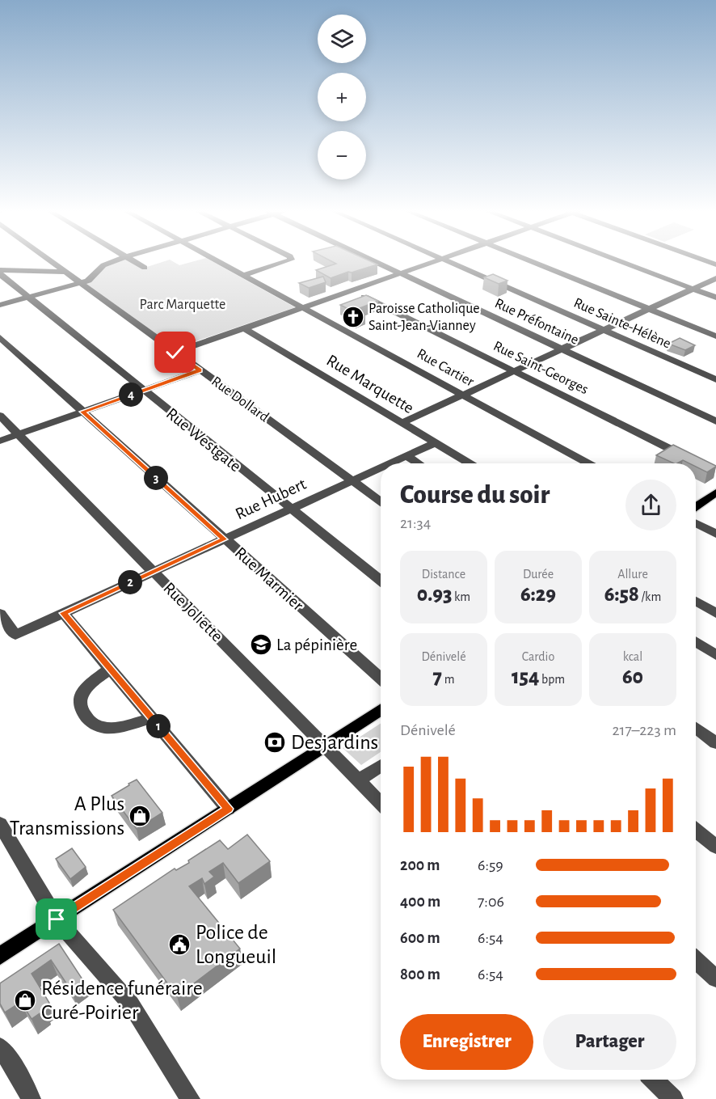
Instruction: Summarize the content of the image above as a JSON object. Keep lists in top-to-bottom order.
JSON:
{
  "streets": {
    "street": [
      "Rue Préfontaine",
      "Rue Sainte-Hélène",
      "Rue Cartier",
      "Rue Saint-Georges",
      "Rue Marquette",
      "Rue Dollard",
      "Rue Westgate",
      "Rue Hubert",
      "Rue Marmier",
      "Rue Joliette"
    ]
  },
  "crossings": [
    ["Rue Marquette", "Rue Hubert"],
    ["Rue Dollard", "Rue Hubert"],
    ["Rue Westgate", "Rue Hubert"],
    ["Rue Hubert", "Rue Marmier"],
    ["Rue Hubert", "Rue Joliette"]
  ],
  "parks": ["Parc Marquette"],
  "places": {
    "church": ["Paroisse Catholique Saint-Jean-Vianney"],
    "school or university": ["La pépinière"],
    "bank": ["Desjardins"],
    "shop": ["A Plus Transmissions", "Résidence funéraire Curé-Poirier"],
    "public building": ["Police de Longueuil"]
  },
  "page": {
    "map_buttons": ["+", "−"],
    "pins": [
      "4",
      "3",
      "2",
      "1"
    ],
    "heading": ["Course du soir", "21:34"],
    "stats": [
      ["Distance", "0.93 km"],
      ["Durée", "6:29"],
      ["Allure", "6:58 /km"],
      ["Dénivelé", "7 m"],
      ["Cardio", "154 bpm"],
      ["kcal", "60"]
    ],
    "chart": ["Dénivelé", "217–223 m"],
    "list": [
      {
        "name": "200 m",
        "note": "6:59"
      },
      {
        "name": "400 m",
        "note": "7:06"
      },
      {
        "name": "600 m",
        "note": "6:54"
      },
      {
        "name": "800 m",
        "note": "6:54"
      }
    ],
    "buttons": ["Enregistrer", "Partager"]
  }
}
